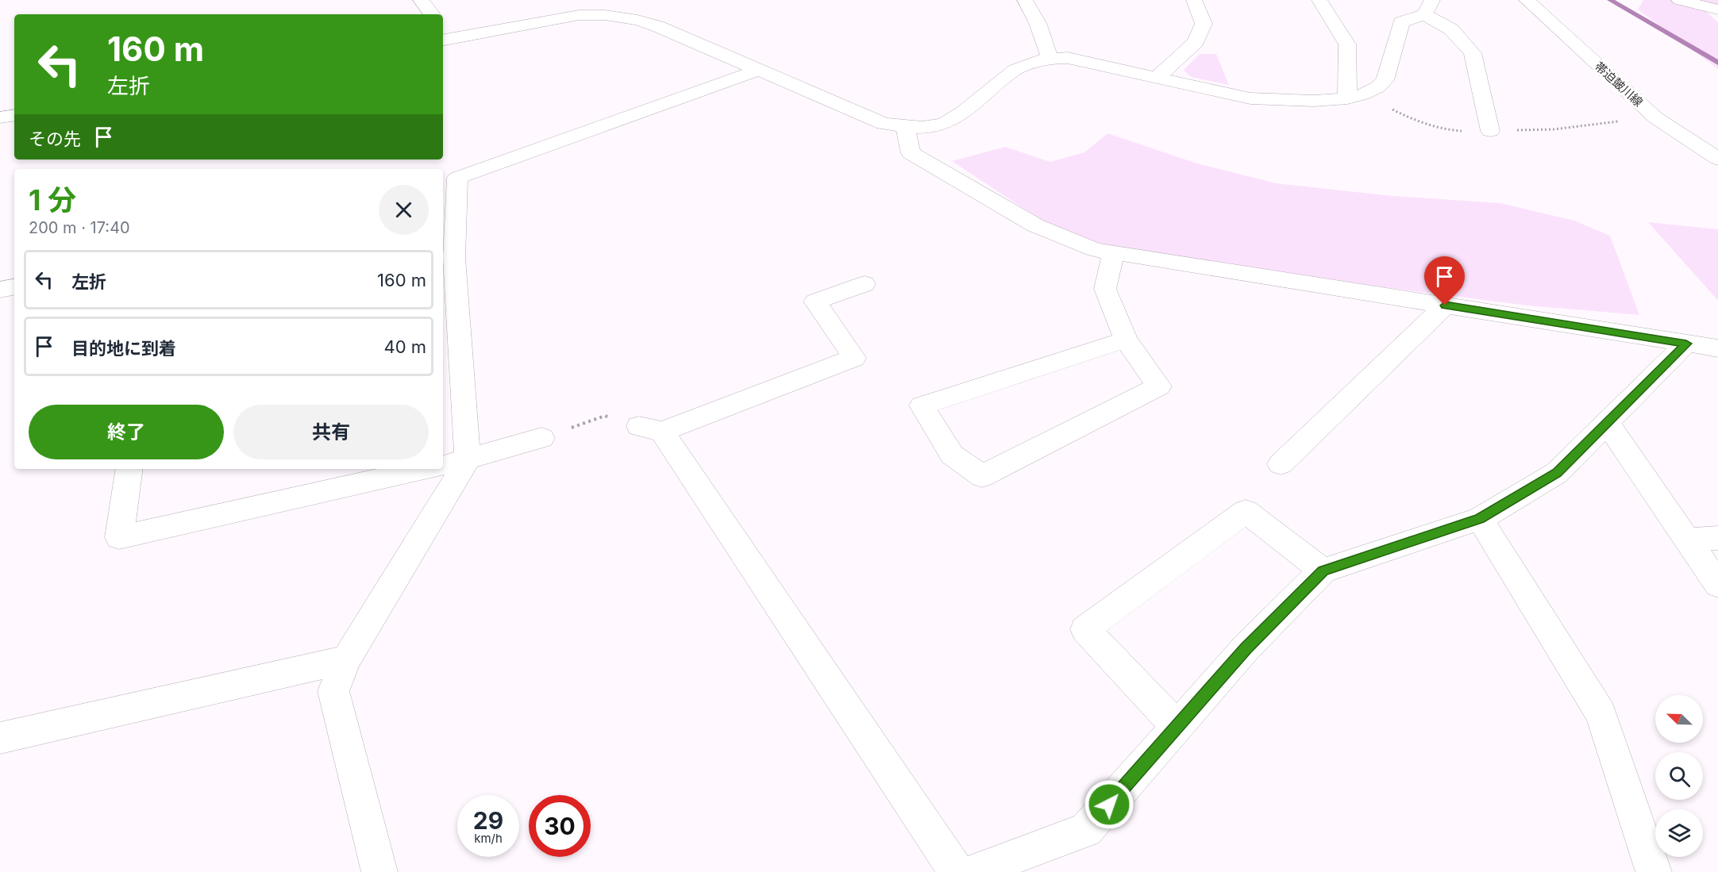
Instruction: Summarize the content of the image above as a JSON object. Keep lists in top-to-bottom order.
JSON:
{
  "streets": {
    "street": ["帯迫皷川線"]
  },
  "north": "top left",
  "page": {
    "turn": ["160 m", "左折"],
    "then": "その先",
    "heading": ["1 分", "200 m · 17:40"],
    "list": [
      {
        "name": "左折",
        "value": "160 m"
      },
      {
        "name": "目的地に到着",
        "value": "40 m"
      }
    ],
    "buttons": ["終了", "共有"],
    "speed": "29 km/h",
    "limit": "30"
  }
}
